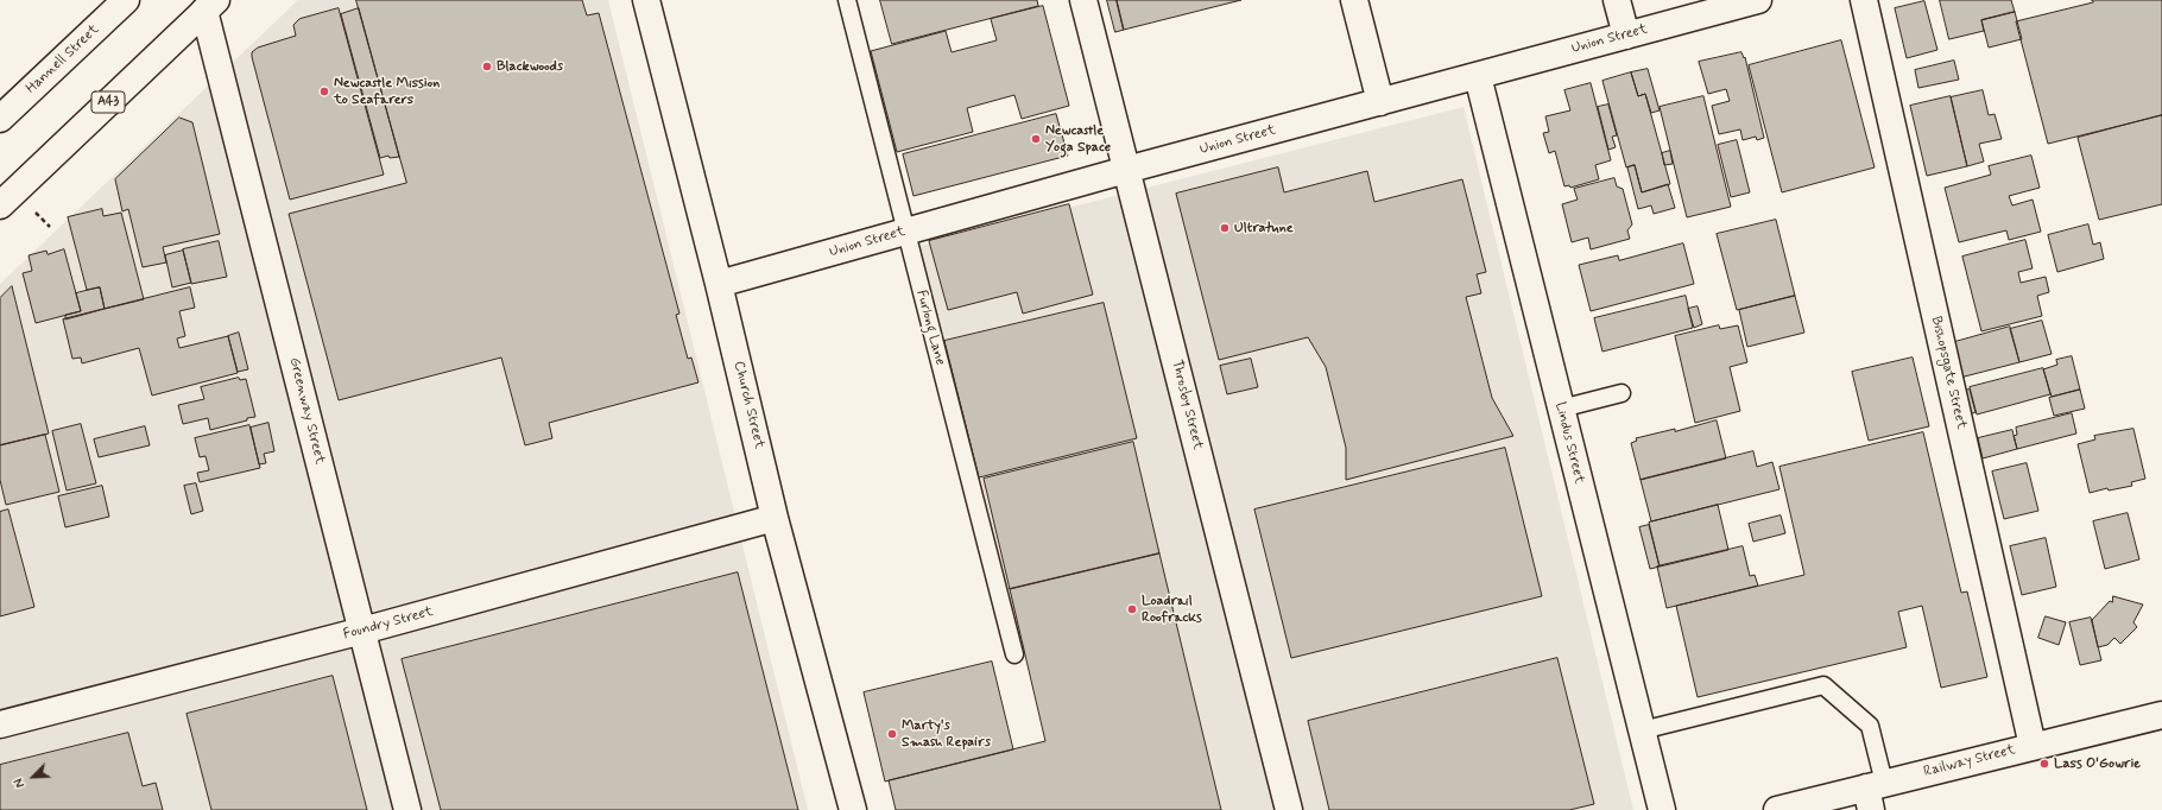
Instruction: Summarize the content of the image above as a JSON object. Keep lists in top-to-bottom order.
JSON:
{
  "streets": {
    "main road": [
      "Union Street",
      "Hannell Street",
      "A43",
      "Bishopsgate Street",
      "Church Street",
      "Throsby Street",
      "Greenway Street",
      "Lindus Street",
      "Foundry Street",
      "Railway Street"
    ],
    "lane": ["Furlong Lane"]
  },
  "crossings": [
    ["Union Street", "Furlong Lane"],
    ["Union Street", "Church Street"],
    ["Union Street", "Throsby Street"],
    ["Union Street", "Lindus Street"],
    ["A43", "Greenway Street"],
    ["Bishopsgate Street", "Railway Street"],
    ["Church Street", "Foundry Street"],
    ["Greenway Street", "Foundry Street"]
  ],
  "places": [
    "Blackwoods",
    "Newcastle Mission to Seafarers",
    "Newcastle Yoga Space",
    "Ultratune",
    "Loadrail Roofracks",
    "Marty's Smash Repairs",
    "Lass O'Gowrie"
  ],
  "north": "bottom left"
}
